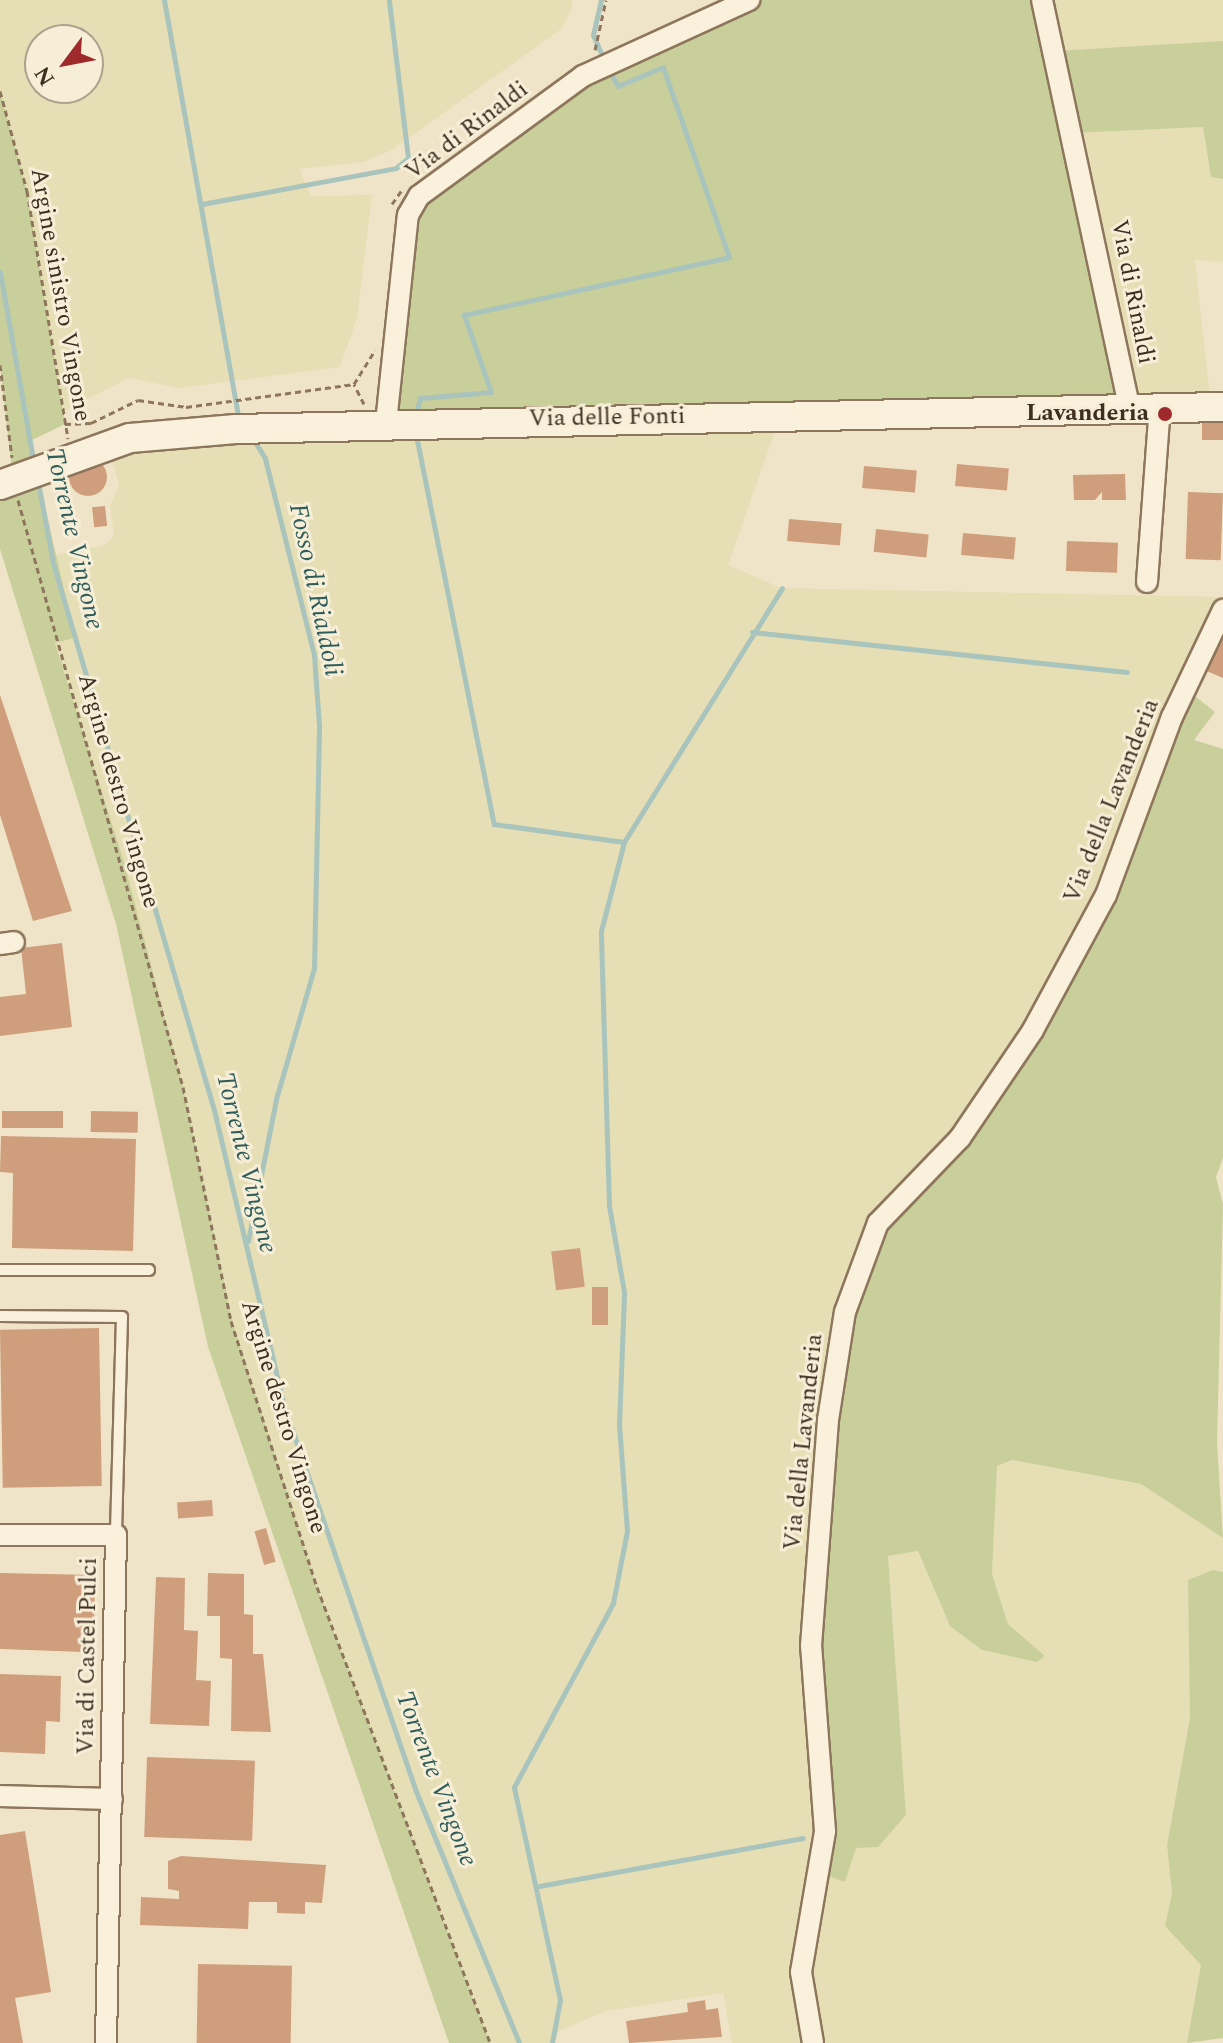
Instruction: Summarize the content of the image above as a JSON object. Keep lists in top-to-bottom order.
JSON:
{
  "streets": {
    "street": [
      "Via di Rinaldi",
      "Via delle Fonti",
      "Via della Lavanderia",
      "Via di Castel Pulci"
    ],
    "path": ["Argine sinistro Vingone", "Argine destro Vingone"]
  },
  "crossings": [
    ["Via di Rinaldi", "Via delle Fonti"],
    ["Argine sinistro Vingone", "Via delle Fonti"],
    ["Via delle Fonti", "Argine destro Vingone"]
  ],
  "water": ["Torrente Vingone", "Fosso di Rialdoli"],
  "places": ["Lavanderia"],
  "north": "bottom left"
}
